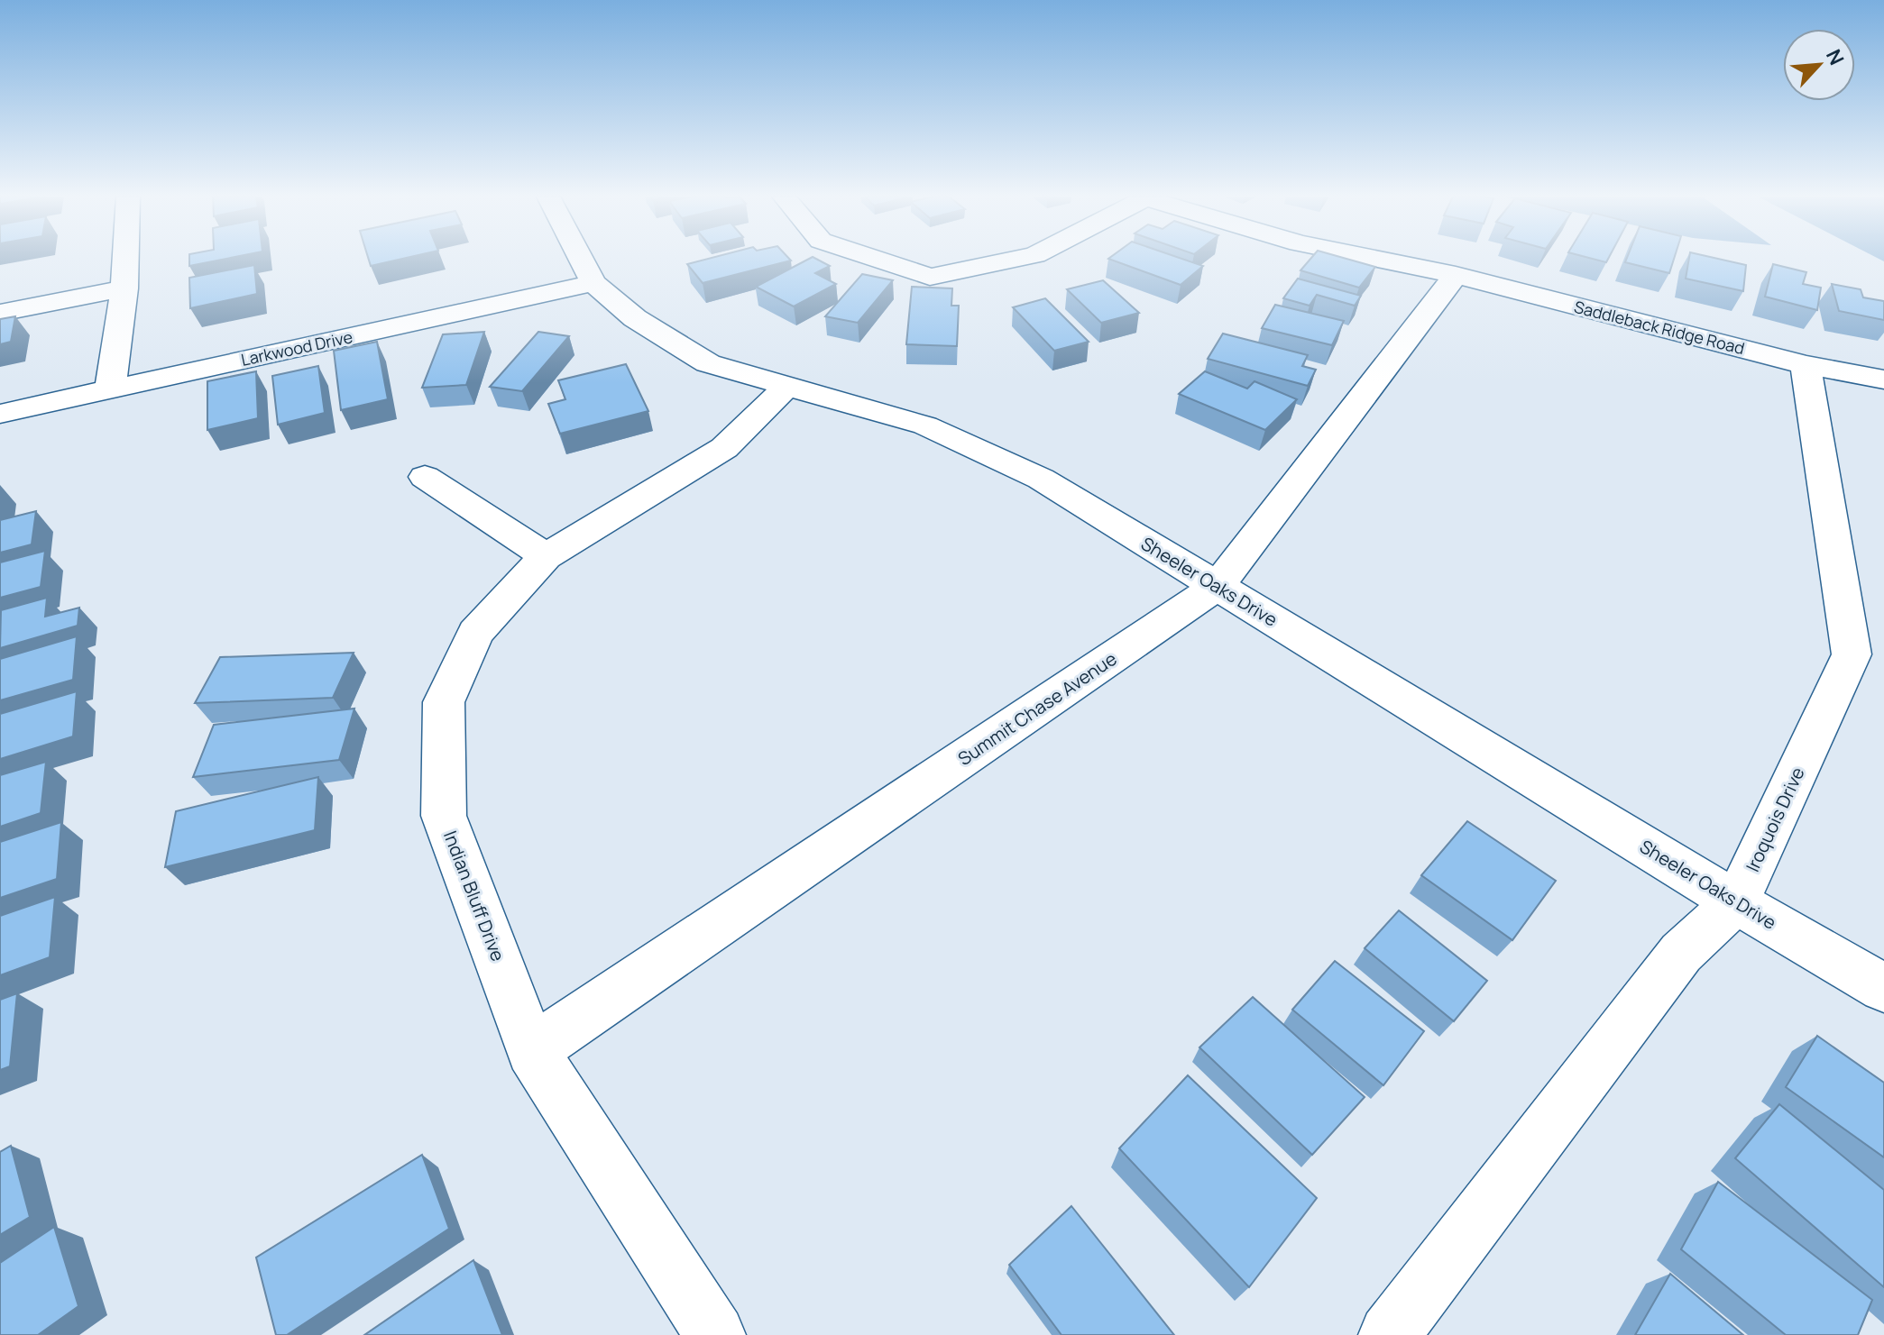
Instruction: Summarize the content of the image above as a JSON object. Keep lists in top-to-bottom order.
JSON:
{
  "streets": {
    "street": [
      "Saddleback Ridge Road",
      "Larkwood Drive",
      "Sheeler Oaks Drive",
      "Summit Chase Avenue",
      "Iroquois Drive",
      "Indian Bluff Drive"
    ]
  },
  "crossings": [
    ["Saddleback Ridge Road", "Summit Chase Avenue"],
    ["Saddleback Ridge Road", "Iroquois Drive"],
    ["Larkwood Drive", "Sheeler Oaks Drive"],
    ["Sheeler Oaks Drive", "Summit Chase Avenue"],
    ["Sheeler Oaks Drive", "Iroquois Drive"],
    ["Sheeler Oaks Drive", "Indian Bluff Drive"],
    ["Summit Chase Avenue", "Indian Bluff Drive"]
  ],
  "north": "top right"
}
